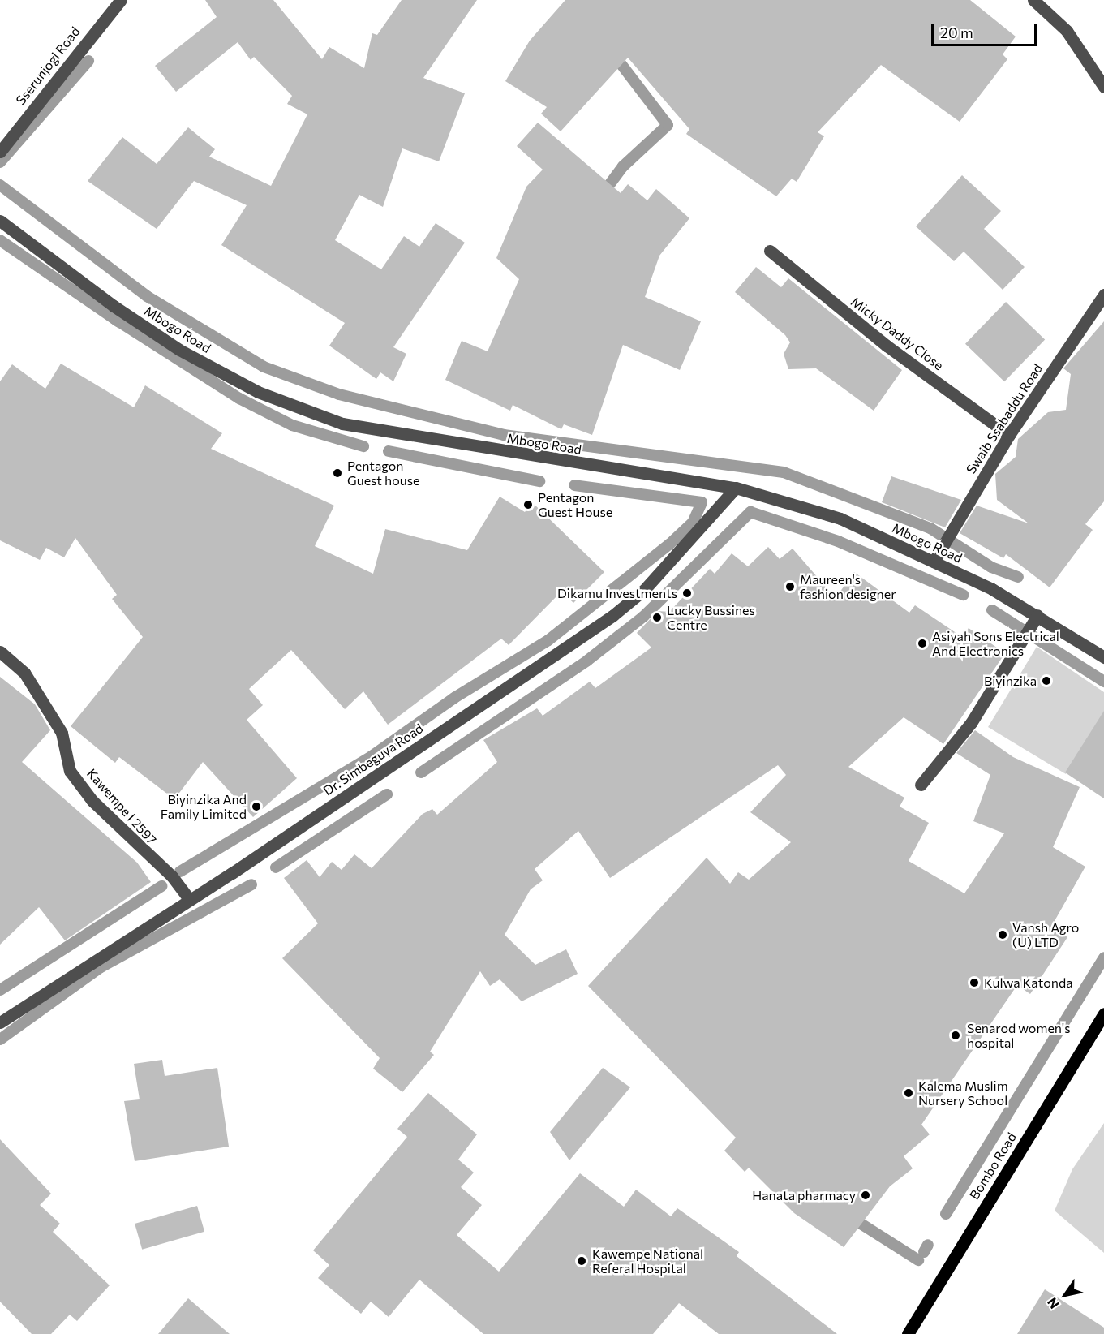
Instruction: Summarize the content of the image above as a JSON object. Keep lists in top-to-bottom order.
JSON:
{
  "streets": {
    "main road": ["Bombo Road"],
    "street": [
      "Sserunjogi Road",
      "Mbogo Road",
      "Micky Daddy Close",
      "Swaib Ssabaddu Road",
      "Dr. Simbeguya Road",
      "Kawempe I 2597"
    ]
  },
  "crossings": [
    ["Mbogo Road", "Swaib Ssabaddu Road"],
    ["Mbogo Road", "Dr. Simbeguya Road"],
    ["Micky Daddy Close", "Swaib Ssabaddu Road"],
    ["Dr. Simbeguya Road", "Kawempe I 2597"]
  ],
  "places": [
    "Pentagon Guest house",
    "Pentagon Guest House",
    "Maureen's fashion designer",
    "Dikamu Investments",
    "Lucky Bussines Centre",
    "Asiyah Sons Electrical And Electronics",
    "Biyinzika",
    "Biyinzika And Family Limited",
    "Vansh Agro (U) LTD",
    "Kulwa Katonda",
    "Senarod women's hospital",
    "Kalema Muslim Nursery School",
    "Hanata pharmacy",
    "Kawempe National Referal Hospital"
  ],
  "scale_bar": "20 m",
  "north": "bottom left"
}
